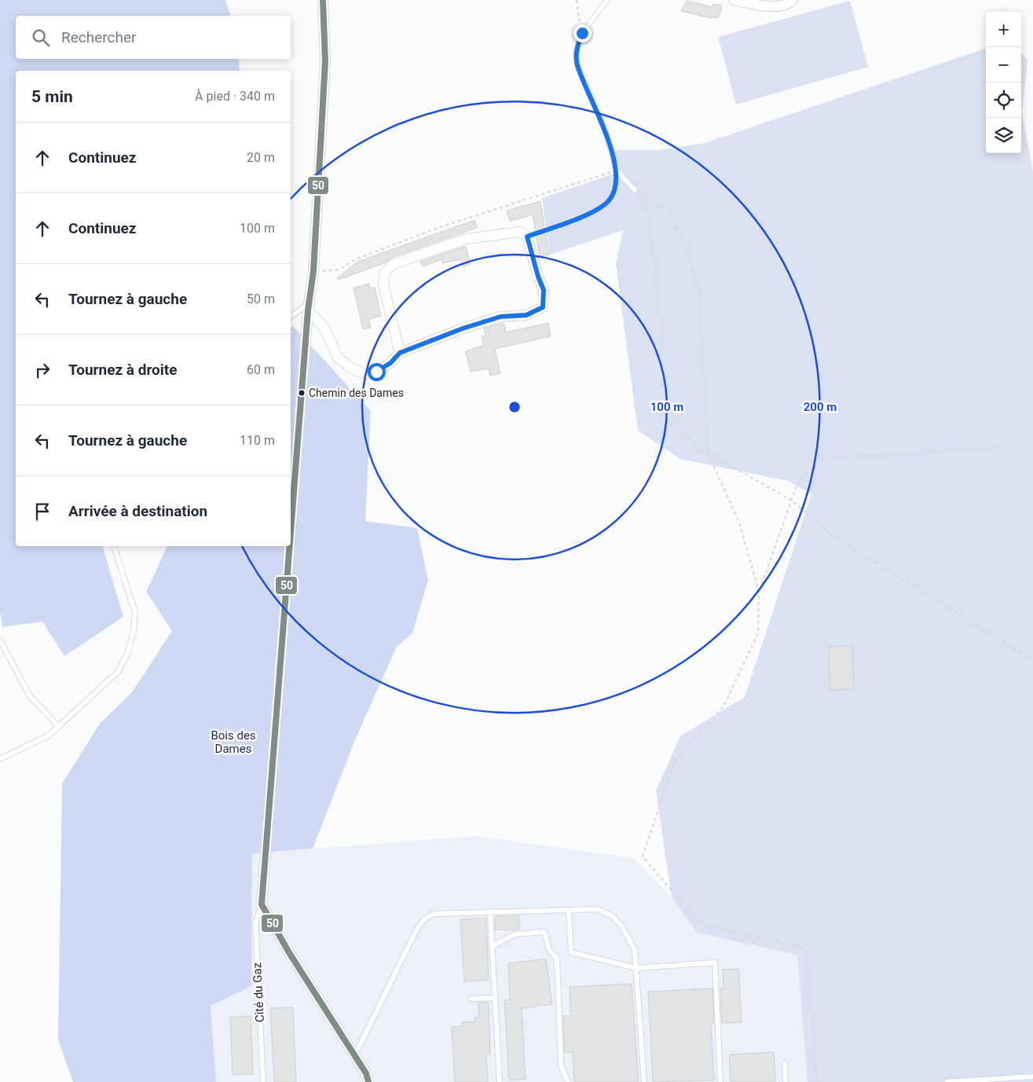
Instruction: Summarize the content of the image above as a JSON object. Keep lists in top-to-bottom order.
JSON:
{
  "streets": {
    "lane": ["Cité du Gaz"]
  },
  "parks": ["Bois des Dames"],
  "places": ["Chemin des Dames"],
  "lines": ["transit line 50"],
  "page": {
    "map_buttons": ["+", "−"],
    "search": "Rechercher",
    "heading": ["5 min", "À pied · 340 m"],
    "list": [
      ["Continuez", "20 m"],
      ["Continuez", "100 m"],
      ["Tournez à gauche", "50 m"],
      ["Tournez à droite", "60 m"],
      ["Tournez à gauche", "110 m"],
      "Arrivée à destination"
    ]
  },
  "rings": ["100 m", "200 m"]
}
